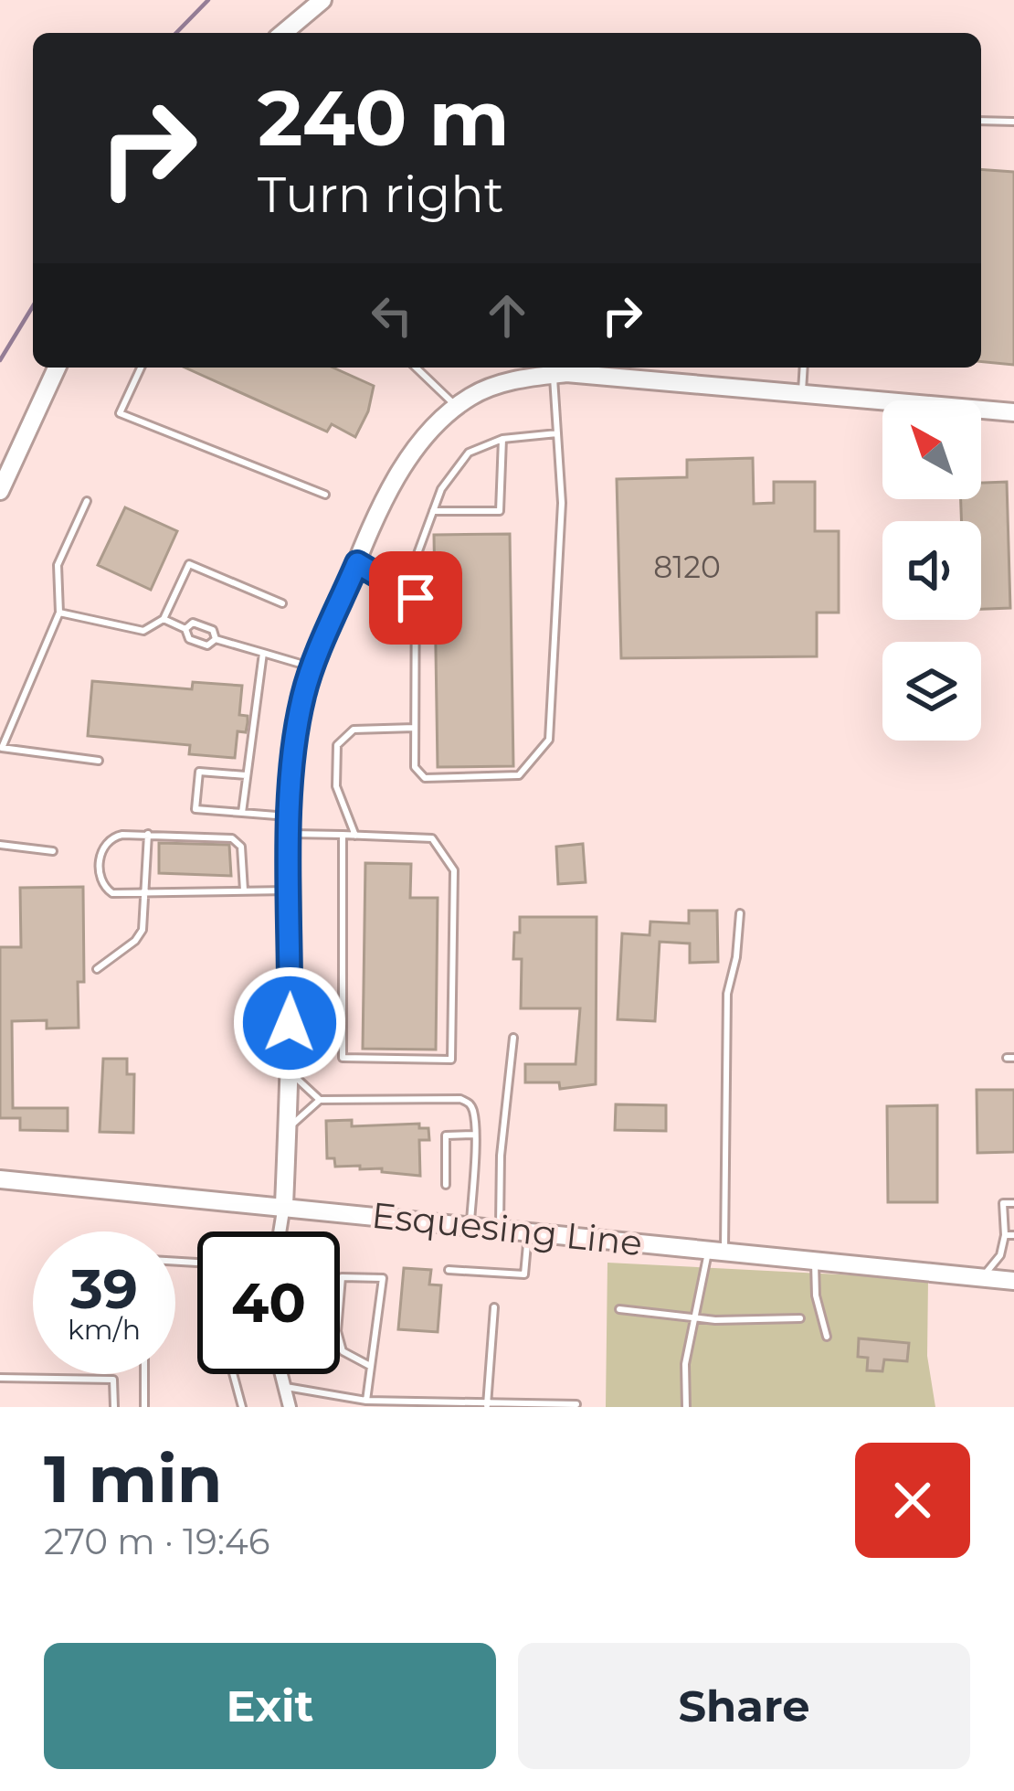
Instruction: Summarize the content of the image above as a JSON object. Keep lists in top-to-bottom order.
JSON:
{
  "streets": {
    "street": ["Esquesing Line"]
  },
  "house_numbers": ["8120"],
  "north": "top left",
  "page": {
    "turn": ["240 m", "Turn right"],
    "speed": "39 km/h",
    "limit": "40",
    "heading": ["1 min", "270 m · 19:46"],
    "buttons": ["Exit", "Share"]
  }
}
